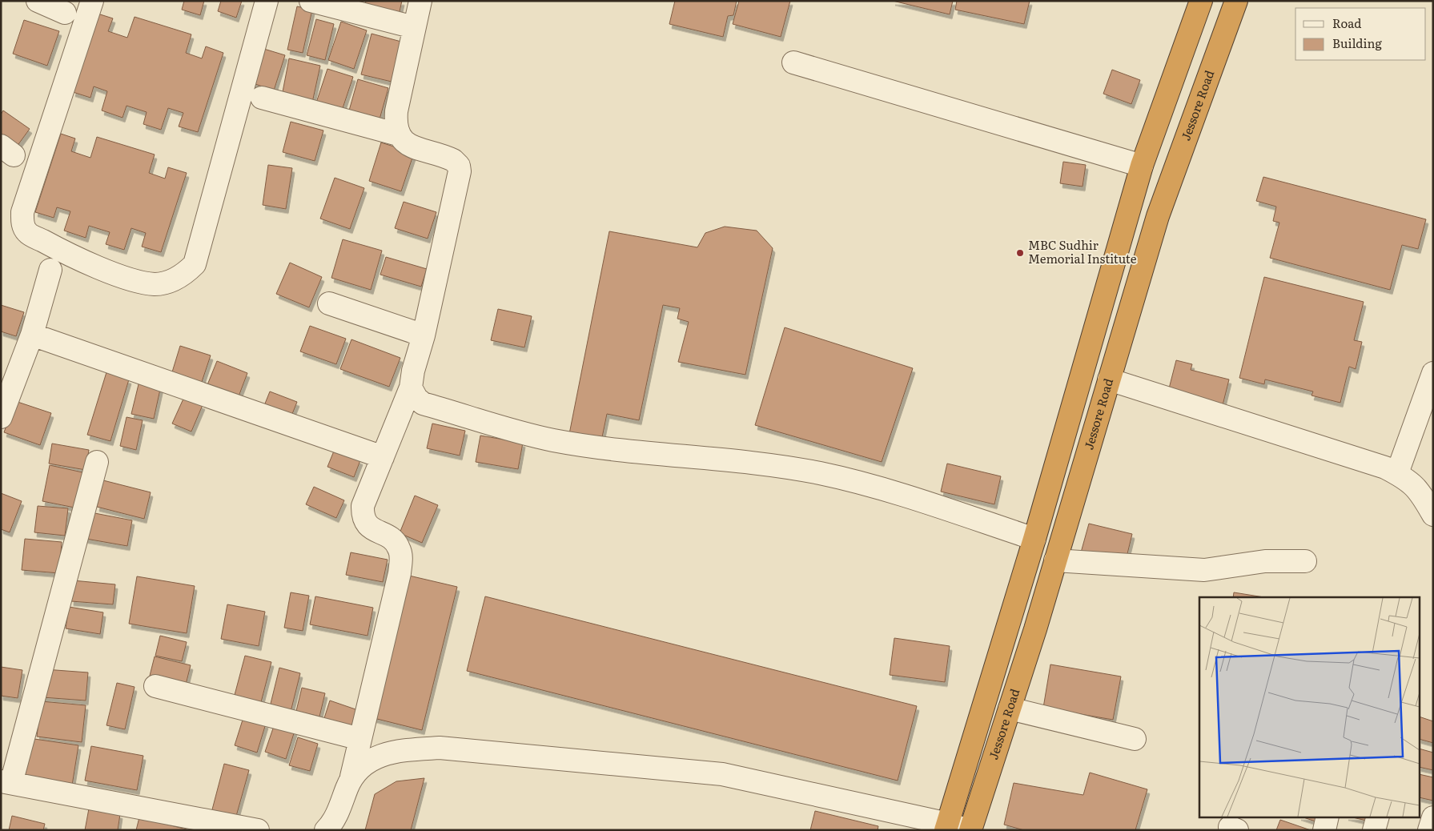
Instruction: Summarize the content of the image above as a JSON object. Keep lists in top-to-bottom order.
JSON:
{
  "streets": {
    "highway": ["Jessore Road"]
  },
  "places": ["MBC Sudhir Memorial Institute"],
  "legend": ["Road", "Building"]
}
